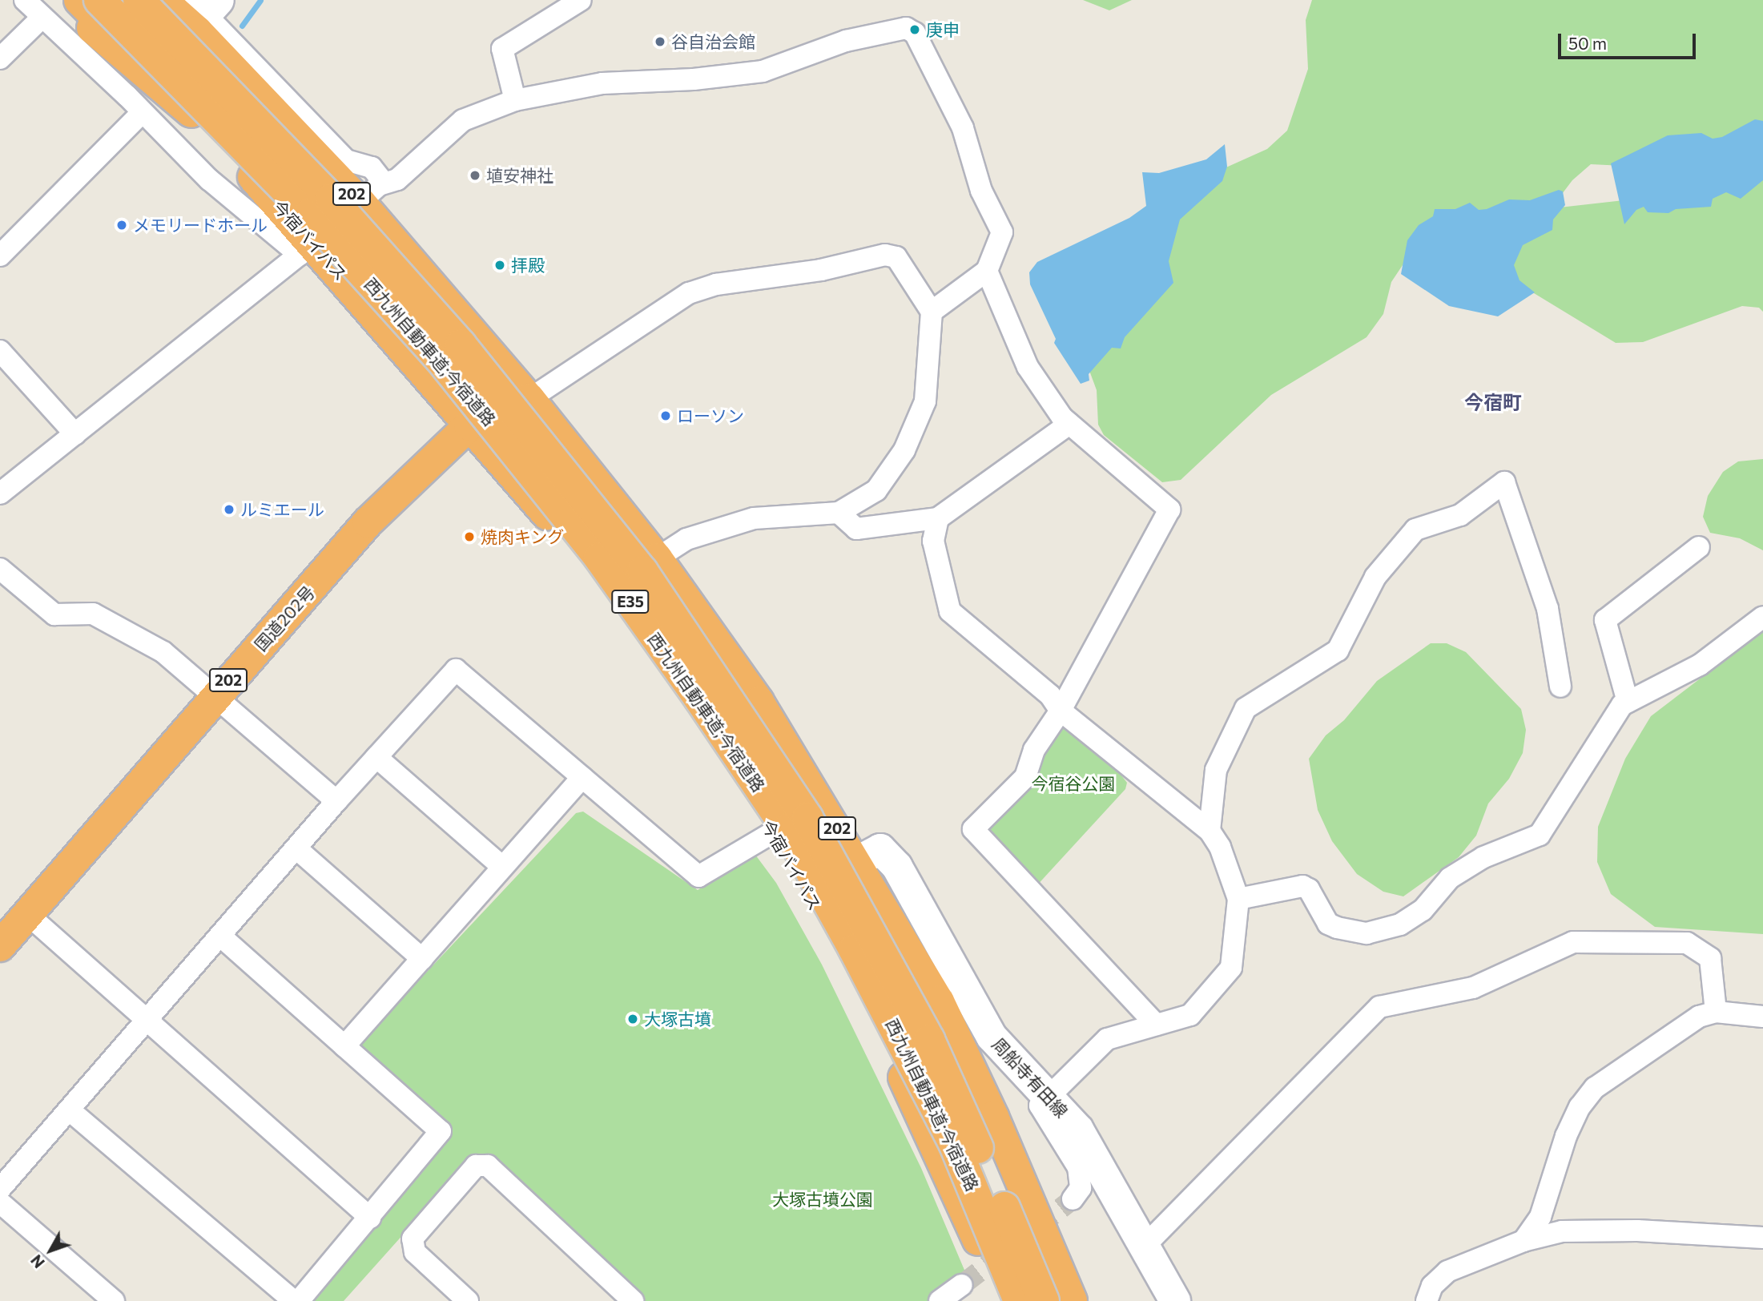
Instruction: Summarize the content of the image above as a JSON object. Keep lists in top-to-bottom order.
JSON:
{
  "streets": {
    "highway": [
      "202",
      "今宿バイパス",
      "西九州自動車道;今宿道路",
      "E35",
      "国道202号"
    ],
    "main road": ["周船寺有田線"]
  },
  "crossings": [
    ["202", "国道202号"],
    ["202", "周船寺有田線"],
    ["今宿バイパス", "国道202号"]
  ],
  "districts": ["今宿町"],
  "parks": ["今宿谷公園", "大塚古墳公園"],
  "places": [
    "庚申",
    "谷自治会館",
    "埴安神社",
    "メモリードホール",
    "拝殿",
    "ローソン",
    "ルミエール",
    "焼肉キング",
    "大塚古墳"
  ],
  "scale_bar": "50 m",
  "north": "bottom left"
}
